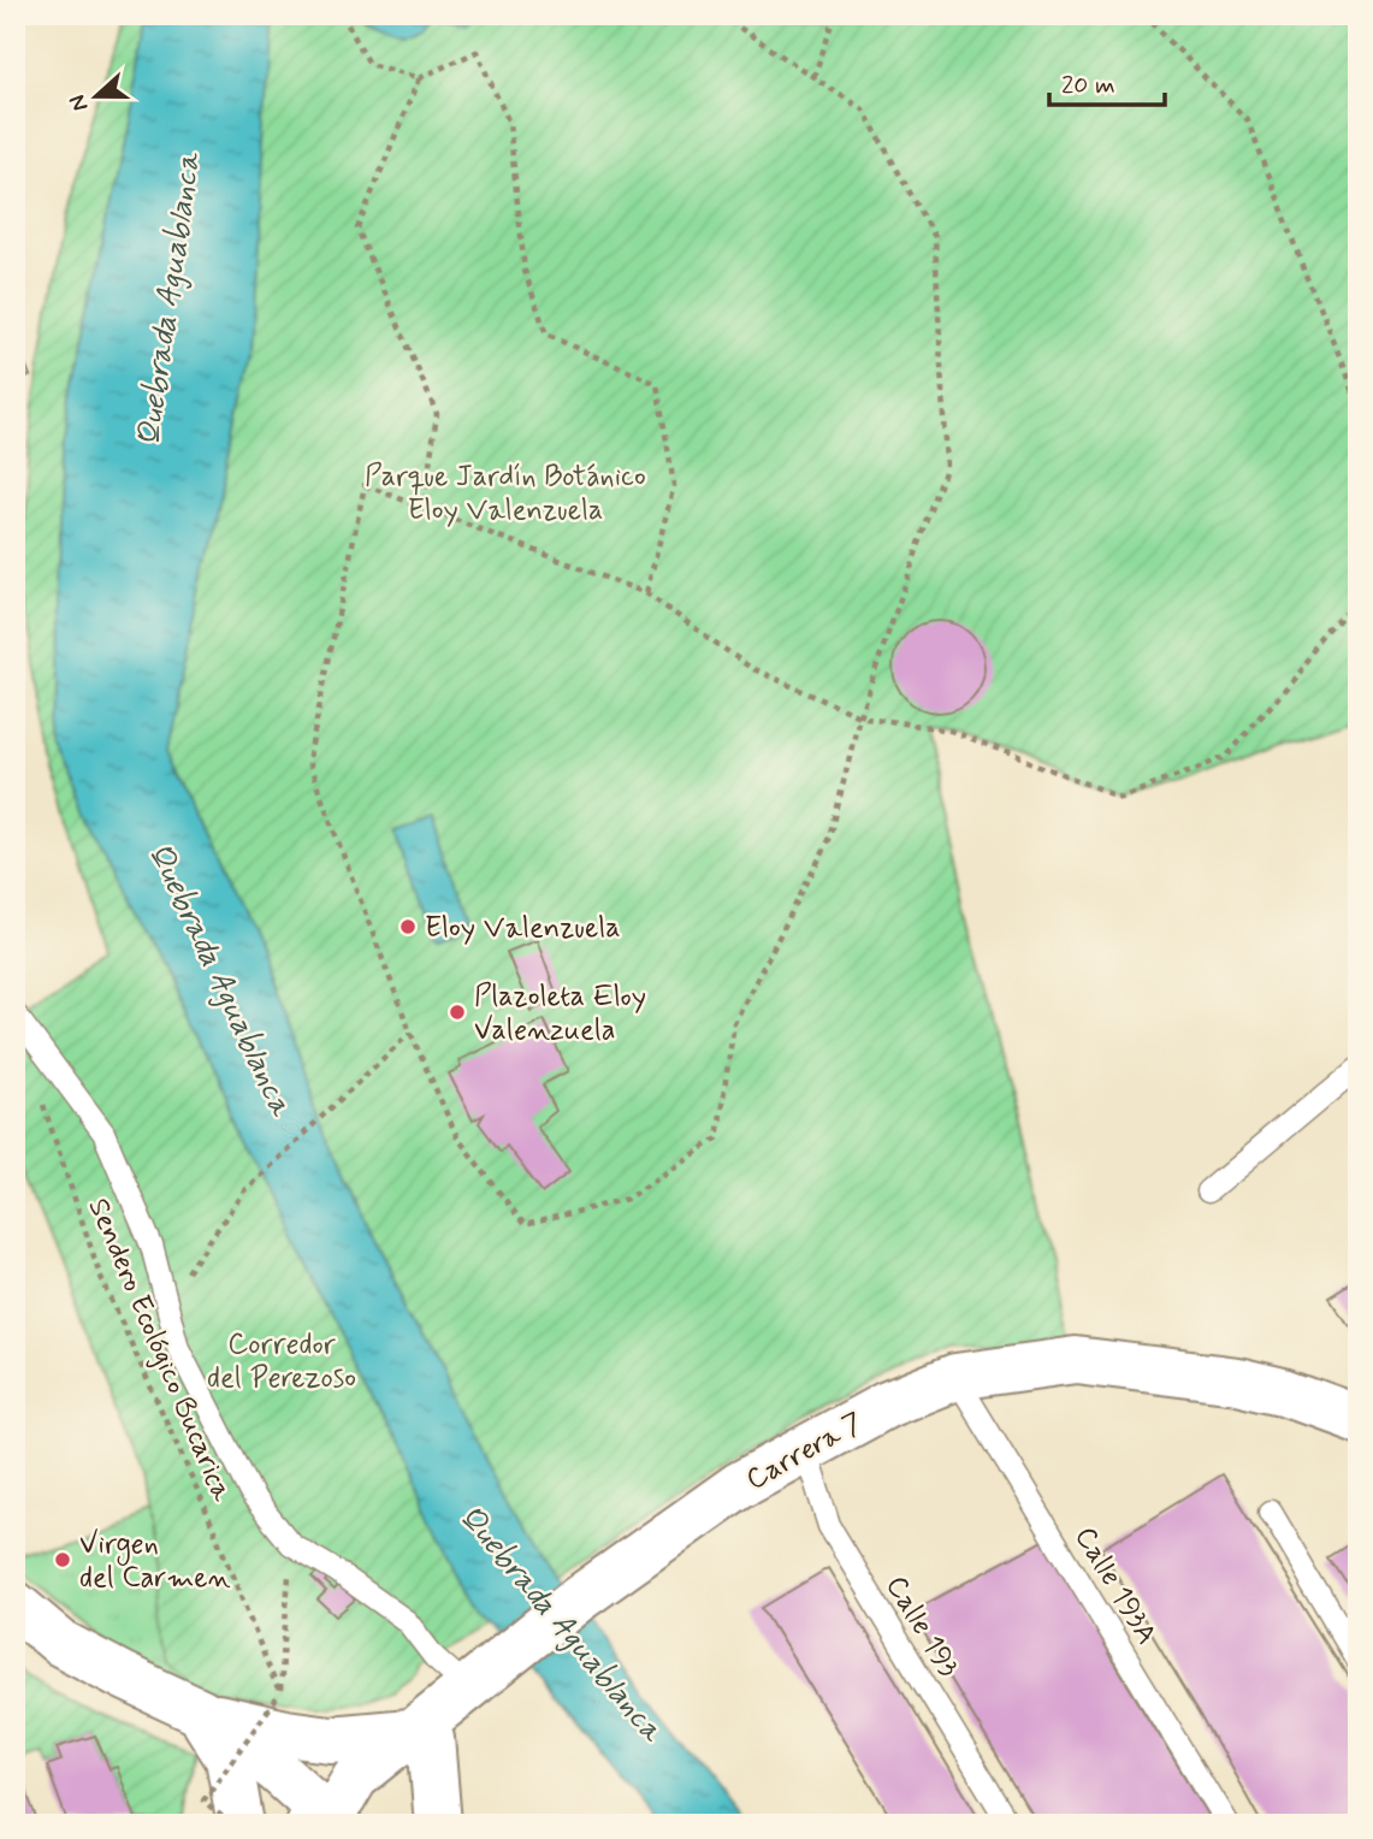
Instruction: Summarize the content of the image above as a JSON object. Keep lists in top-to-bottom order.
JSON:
{
  "streets": {
    "main road": ["Carrera 7"],
    "lane": ["Calle 193A", "Calle 193"],
    "path": ["Sendero Ecológico Bucarica"]
  },
  "crossings": [
    ["Carrera 7", "Calle 193A"],
    ["Carrera 7", "Calle 193"]
  ],
  "water": ["Quebrada Aguablanca"],
  "parks": ["Parque Jardín Botánico Eloy Valenzuela", "Corredor del Perezoso"],
  "places": ["Eloy Valenzuela", "Plazoleta Eloy Valenzuela", "Virgen del Carmen"],
  "scale_bar": "20 m",
  "north": "left"
}
